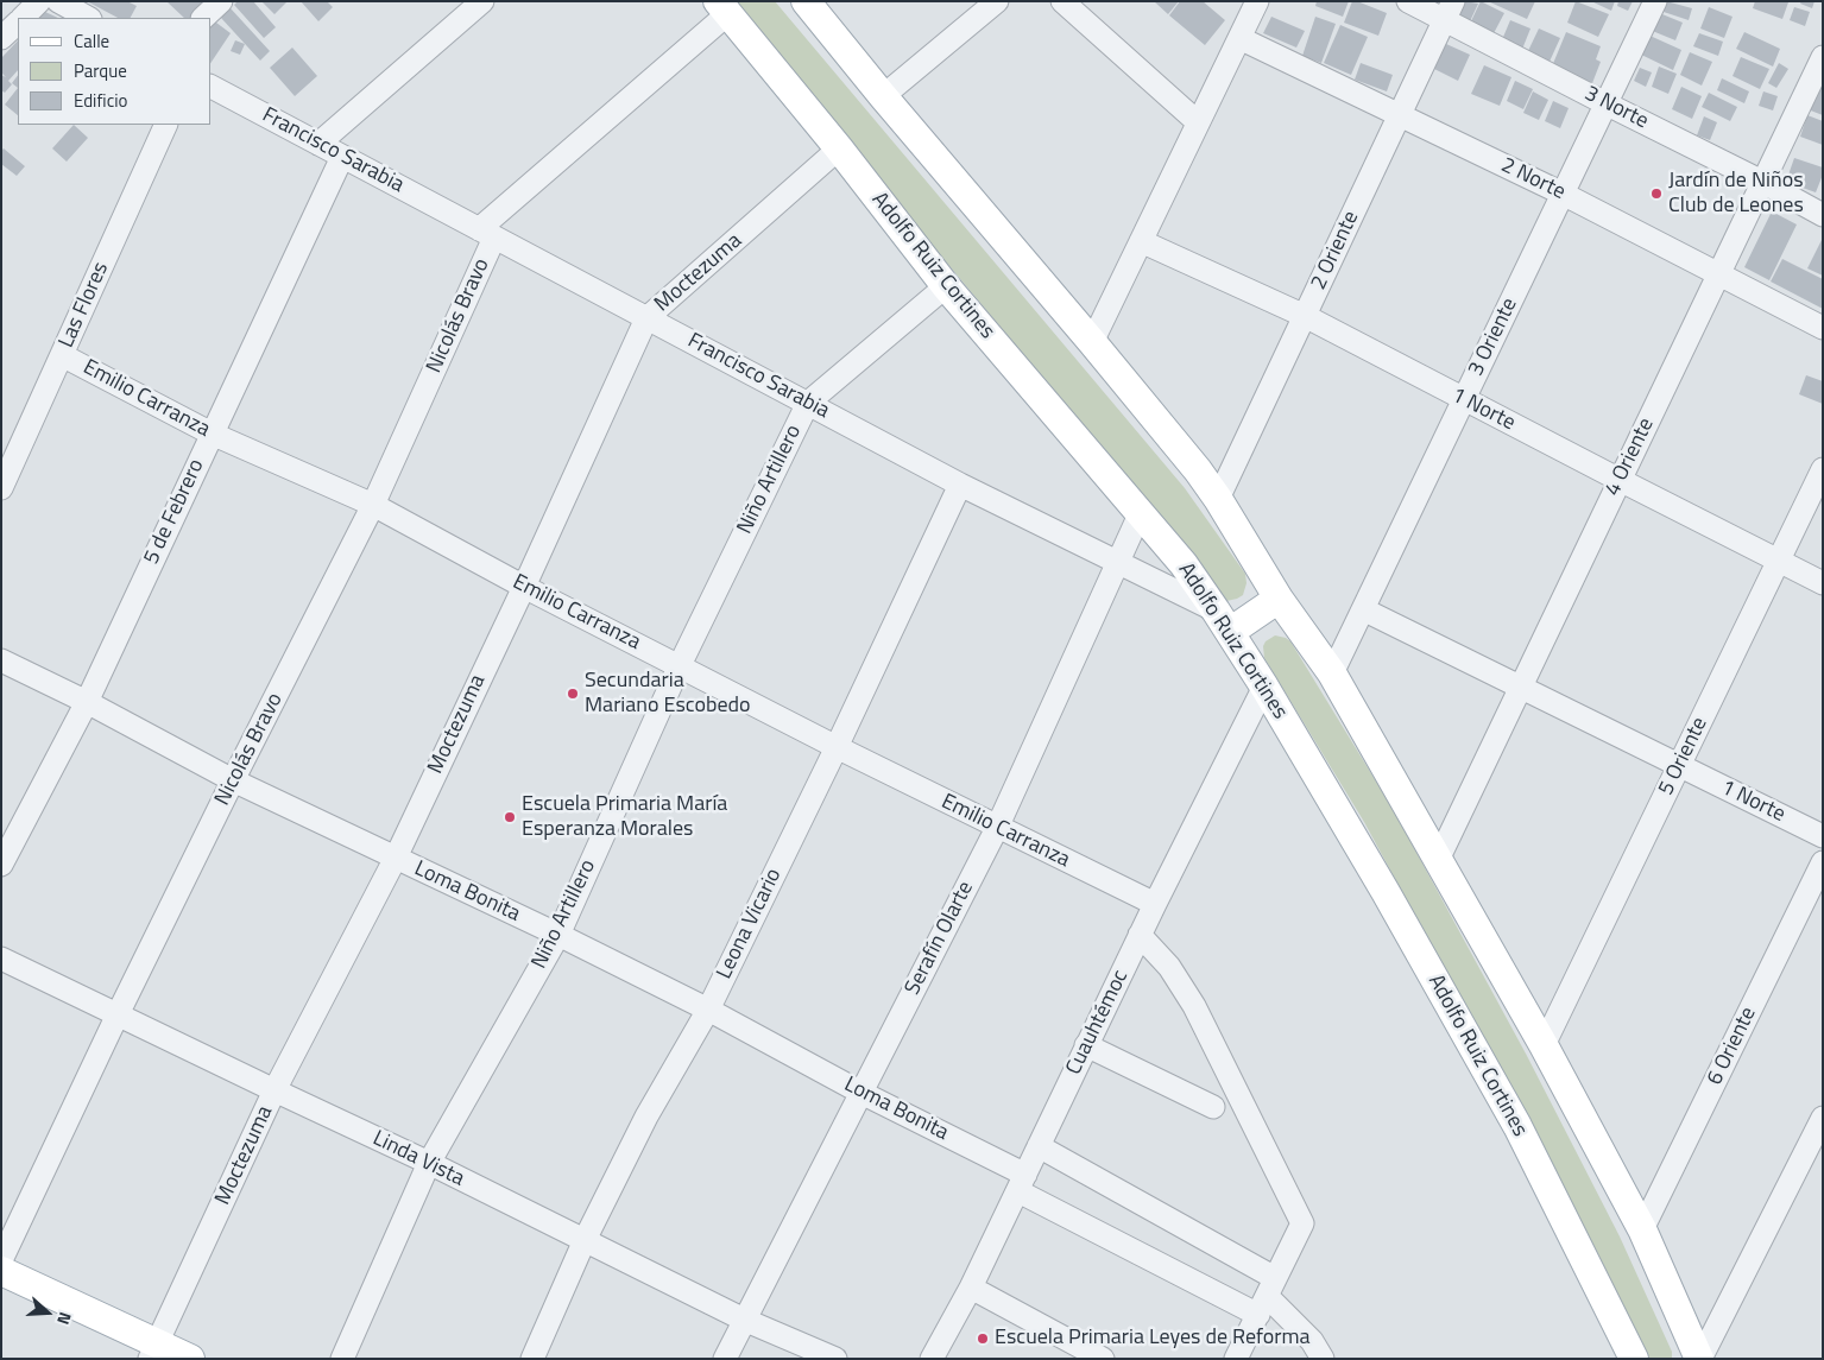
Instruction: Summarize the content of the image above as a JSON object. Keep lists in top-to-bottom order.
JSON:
{
  "streets": {
    "main road": ["Adolfo Ruiz Cortines"],
    "street": [
      "3 Norte",
      "Francisco Sarabia",
      "2 Norte",
      "2 Oriente",
      "Moctezuma",
      "Las Flores",
      "Nicolás Bravo",
      "3 Oriente",
      "Emilio Carranza",
      "1 Norte",
      "4 Oriente",
      "Niño Artillero",
      "5 de Febrero",
      "5 Oriente",
      "Loma Bonita",
      "Leona Vicario",
      "Serafín Olarte",
      "Cuauhtémoc",
      "6 Oriente",
      "Linda Vista"
    ]
  },
  "crossings": [
    ["3 Norte", "2 Oriente"],
    ["3 Norte", "3 Oriente"],
    ["3 Norte", "4 Oriente"],
    ["Francisco Sarabia", "Adolfo Ruiz Cortines"],
    ["Francisco Sarabia", "Moctezuma"],
    ["Francisco Sarabia", "Nicolás Bravo"],
    ["Francisco Sarabia", "Niño Artillero"],
    ["Francisco Sarabia", "5 de Febrero"],
    ["Francisco Sarabia", "Leona Vicario"],
    ["Francisco Sarabia", "Serafín Olarte"],
    ["2 Norte", "2 Oriente"],
    ["2 Norte", "3 Oriente"],
    ["2 Norte", "4 Oriente"],
    ["2 Oriente", "1 Norte"],
    ["Adolfo Ruiz Cortines", "Moctezuma"],
    ["Adolfo Ruiz Cortines", "Nicolás Bravo"],
    ["Adolfo Ruiz Cortines", "Niño Artillero"],
    ["Adolfo Ruiz Cortines", "Serafín Olarte"],
    ["Adolfo Ruiz Cortines", "Cuauhtémoc"],
    ["Moctezuma", "Emilio Carranza"],
    ["Moctezuma", "Loma Bonita"],
    ["Moctezuma", "Linda Vista"],
    ["Las Flores", "Emilio Carranza"],
    ["Nicolás Bravo", "Emilio Carranza"],
    ["Nicolás Bravo", "Loma Bonita"],
    ["Nicolás Bravo", "Linda Vista"],
    ["3 Oriente", "1 Norte"],
    ["Emilio Carranza", "Niño Artillero"],
    ["Emilio Carranza", "5 de Febrero"],
    ["Emilio Carranza", "Leona Vicario"],
    ["Emilio Carranza", "Serafín Olarte"],
    ["Emilio Carranza", "Cuauhtémoc"],
    ["1 Norte", "4 Oriente"],
    ["1 Norte", "5 Oriente"],
    ["Niño Artillero", "Loma Bonita"],
    ["Niño Artillero", "Linda Vista"],
    ["5 de Febrero", "Loma Bonita"],
    ["Loma Bonita", "Leona Vicario"],
    ["Loma Bonita", "Serafín Olarte"],
    ["Loma Bonita", "Cuauhtémoc"],
    ["Leona Vicario", "Linda Vista"],
    ["Serafín Olarte", "Linda Vista"]
  ],
  "places": [
    "Jardín de Niños Club de Leones",
    "Secundaria Mariano Escobedo",
    "Escuela Primaria María Esperanza Morales",
    "Escuela Primaria Leyes de Reforma"
  ],
  "legend": ["Calle", "Parque", "Edificio"],
  "north": "right"
}
